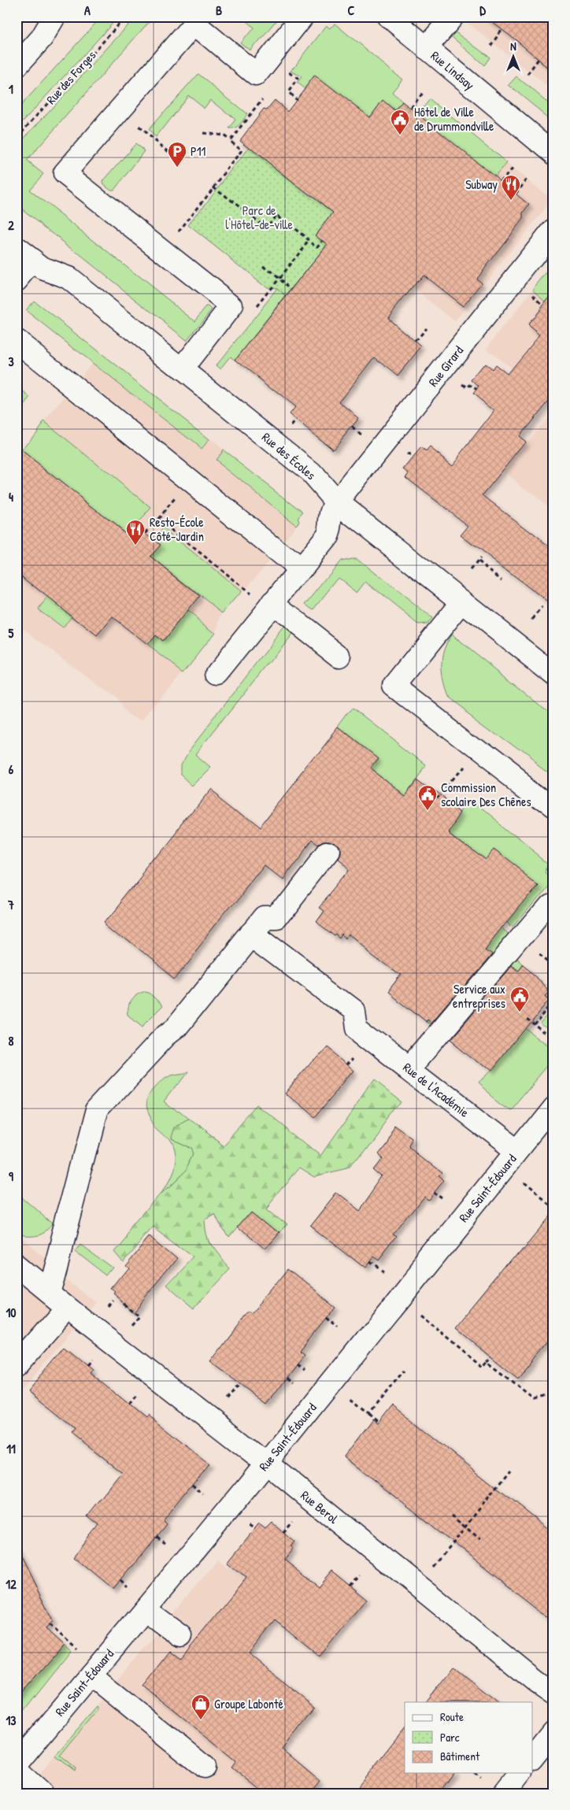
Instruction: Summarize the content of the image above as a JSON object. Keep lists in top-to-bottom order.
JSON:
{
  "streets": {
    "street": [
      "Rue Lindsay",
      "Rue Girard",
      "Rue des Écoles",
      "Rue de l'Académie",
      "Rue Saint-Édouard",
      "Rue Berol"
    ],
    "path": ["Rue des Forges"]
  },
  "crossings": [
    ["Rue Girard", "Rue des Écoles"],
    ["Rue de l'Académie", "Rue Saint-Édouard"],
    ["Rue Saint-Édouard", "Rue Berol"]
  ],
  "parks": ["Parc de l'Hôtel-de-ville"],
  "places": {
    "public building": ["Hôtel de Ville de Drummondville", "Commission scolaire Des Chênes", "Service aux entreprises"],
    "parking": ["P11"],
    "restaurant": ["Subway", "Resto-École Côté-Jardin"],
    "shop": ["Groupe Labonté"]
  },
  "legend": ["Route", "Parc", "Bâtiment"],
  "north": "top",
  "grid": {
    "columns": [
      "A",
      "B",
      "C",
      "D"
    ],
    "rows": [
      "1",
      "2",
      "3",
      "4",
      "5",
      "6",
      "7",
      "8",
      "9",
      "10",
      "11",
      "12",
      "13"
    ]
  }
}
